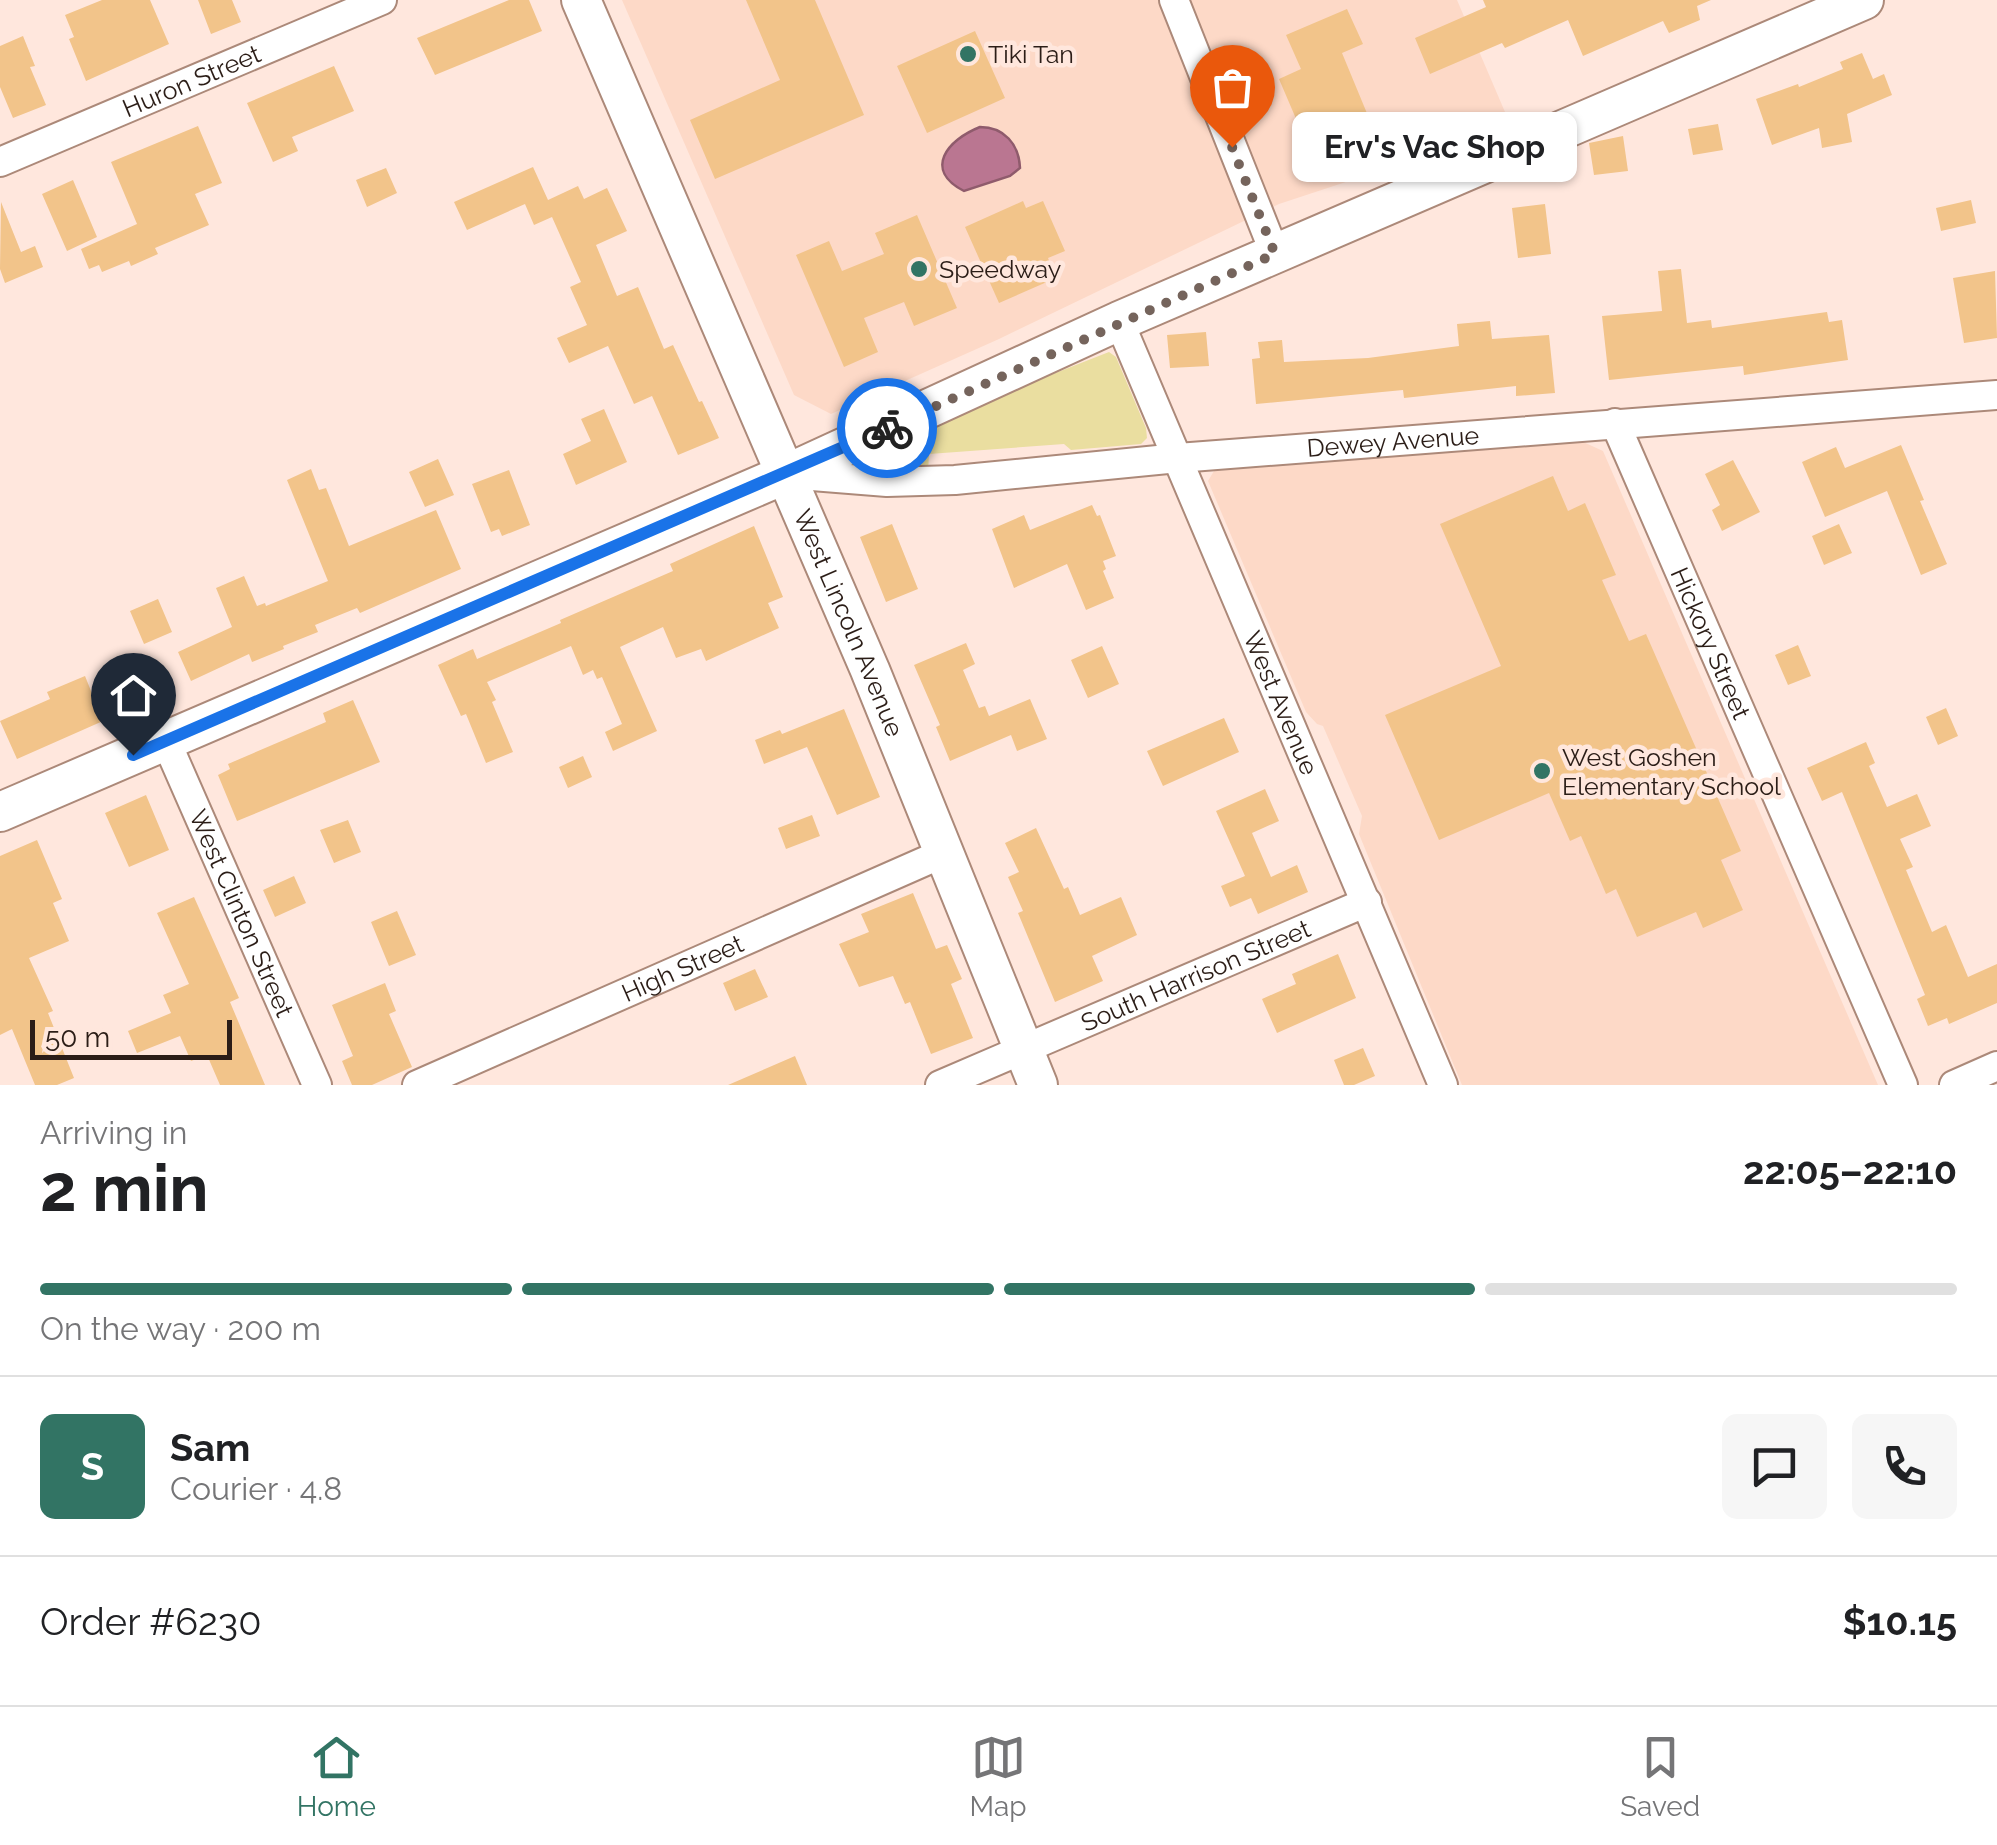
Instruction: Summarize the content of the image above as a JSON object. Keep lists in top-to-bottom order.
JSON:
{
  "streets": {
    "street": [
      "Huron Street",
      "Dewey Avenue",
      "West Lincoln Avenue",
      "Hickory Street",
      "West Avenue",
      "West Clinton Street",
      "High Street",
      "South Harrison Street"
    ]
  },
  "crossings": [
    ["Dewey Avenue", "West Lincoln Avenue"],
    ["Dewey Avenue", "Hickory Street"],
    ["Dewey Avenue", "West Avenue"],
    ["West Lincoln Avenue", "High Street"],
    ["West Lincoln Avenue", "South Harrison Street"],
    ["West Avenue", "South Harrison Street"]
  ],
  "places": [
    "Tiki Tan",
    "Erv's Vac Shop",
    "Speedway",
    "West Goshen Elementary School"
  ],
  "scale_bar": "50 m",
  "page": {
    "bubble": "Erv's Vac Shop",
    "scale": "50 m",
    "heading": ["2 min", "Arriving in", "22:05–22:10"],
    "panel": [
      "Sam",
      "Courier · 4.8",
      "Order #6230",
      "$10.15"
    ],
    "bar": "On the way · 200 m",
    "round": "S",
    "tabs": ["Home", "Map", "Saved"]
  }
}
